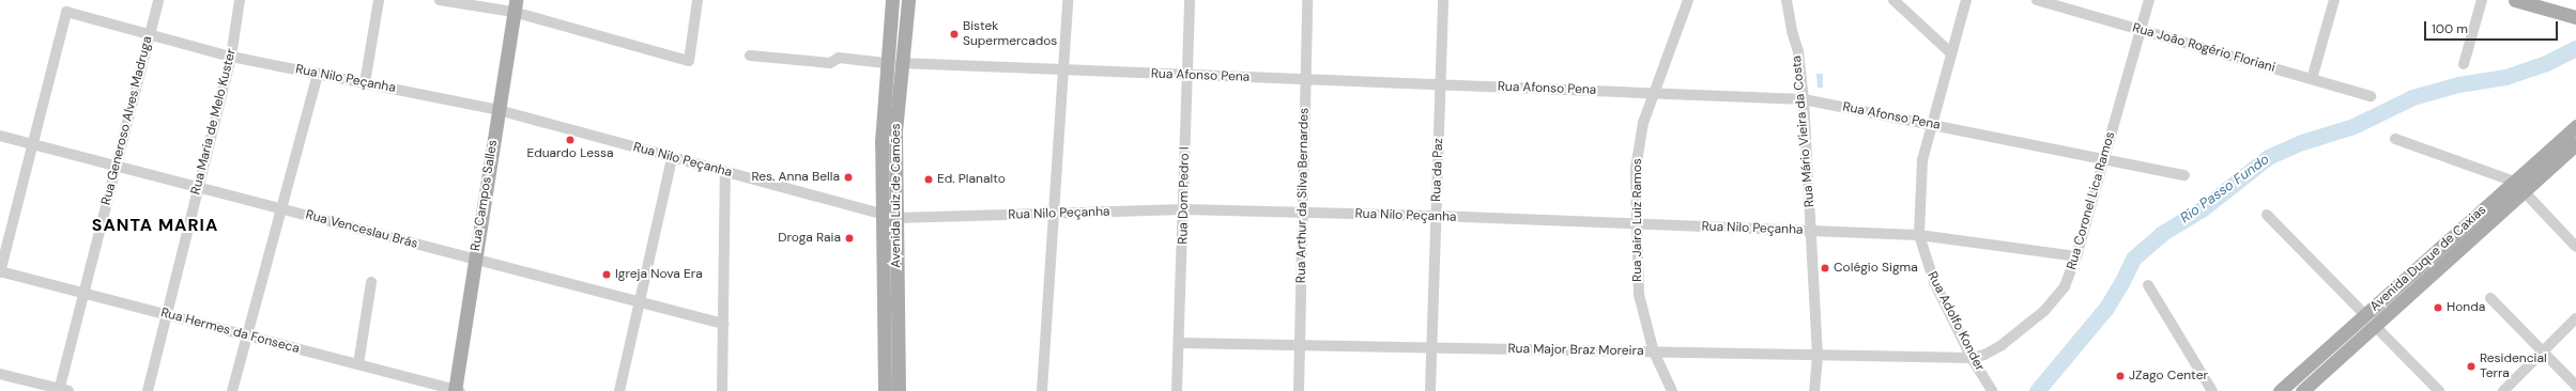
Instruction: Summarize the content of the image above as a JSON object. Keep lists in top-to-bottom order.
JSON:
{
  "streets": {
    "main road": ["Rua Campos Salles", "Avenida Luiz de Camões", "Avenida Duque de Caxias"],
    "street": [
      "Rua João Rogério Floriani",
      "Rua Afonso Pena",
      "Rua Nilo Peçanha",
      "Rua Generoso Alves Madruga",
      "Rua Maria de Melo Kuster",
      "Rua Mário Vieira da Costa",
      "Rua da Paz",
      "Rua Dom Pedro I",
      "Rua Arthur da Silva Bernardes",
      "Rua Coronel Lica Ramos",
      "Rua Jairo Luiz Ramos",
      "Rua Venceslau Brás",
      "Rua Adolfo Konder",
      "Rua Hermes da Fonseca",
      "Rua Major Braz Moreira"
    ]
  },
  "crossings": [
    ["Rua João Rogério Floriani", "Rua Coronel Lica Ramos"],
    ["Rua Afonso Pena", "Rua Mário Vieira da Costa"],
    ["Rua Afonso Pena", "Rua da Paz"],
    ["Rua Afonso Pena", "Avenida Luiz de Camões"],
    ["Rua Afonso Pena", "Rua Dom Pedro I"],
    ["Rua Afonso Pena", "Rua Arthur da Silva Bernardes"],
    ["Rua Afonso Pena", "Rua Coronel Lica Ramos"],
    ["Rua Afonso Pena", "Rua Jairo Luiz Ramos"],
    ["Rua Afonso Pena", "Rua Adolfo Konder"],
    ["Rua Nilo Peçanha", "Rua Generoso Alves Madruga"],
    ["Rua Nilo Peçanha", "Rua Maria de Melo Kuster"],
    ["Rua Nilo Peçanha", "Rua Mário Vieira da Costa"],
    ["Rua Nilo Peçanha", "Rua da Paz"],
    ["Rua Nilo Peçanha", "Rua Campos Salles"],
    ["Rua Nilo Peçanha", "Avenida Luiz de Camões"],
    ["Rua Nilo Peçanha", "Rua Dom Pedro I"],
    ["Rua Nilo Peçanha", "Rua Arthur da Silva Bernardes"],
    ["Rua Nilo Peçanha", "Rua Coronel Lica Ramos"],
    ["Rua Nilo Peçanha", "Rua Jairo Luiz Ramos"],
    ["Rua Nilo Peçanha", "Rua Venceslau Brás"],
    ["Rua Nilo Peçanha", "Rua Adolfo Konder"],
    ["Rua Generoso Alves Madruga", "Rua Venceslau Brás"],
    ["Rua Generoso Alves Madruga", "Rua Hermes da Fonseca"],
    ["Rua Maria de Melo Kuster", "Rua Venceslau Brás"],
    ["Rua Maria de Melo Kuster", "Rua Hermes da Fonseca"],
    ["Rua Mário Vieira da Costa", "Rua Major Braz Moreira"],
    ["Rua da Paz", "Rua Major Braz Moreira"],
    ["Rua Campos Salles", "Rua Venceslau Brás"],
    ["Rua Campos Salles", "Rua Hermes da Fonseca"],
    ["Rua Dom Pedro I", "Rua Major Braz Moreira"],
    ["Rua Arthur da Silva Bernardes", "Rua Major Braz Moreira"],
    ["Rua Coronel Lica Ramos", "Rua Adolfo Konder"],
    ["Rua Coronel Lica Ramos", "Rua Major Braz Moreira"],
    ["Rua Jairo Luiz Ramos", "Rua Major Braz Moreira"],
    ["Rua Adolfo Konder", "Rua Major Braz Moreira"]
  ],
  "districts": ["SANTA MARIA"],
  "water": ["Rio Passo Fundo"],
  "places": [
    "Bistek Supermercados",
    "Eduardo Lessa",
    "Res. Anna Bella",
    "Ed. Planalto",
    "Droga Raia",
    "Colégio Sigma",
    "Igreja Nova Era",
    "Honda",
    "Residencial Terra",
    "JZago Center"
  ],
  "scale_bar": "100 m"
}
